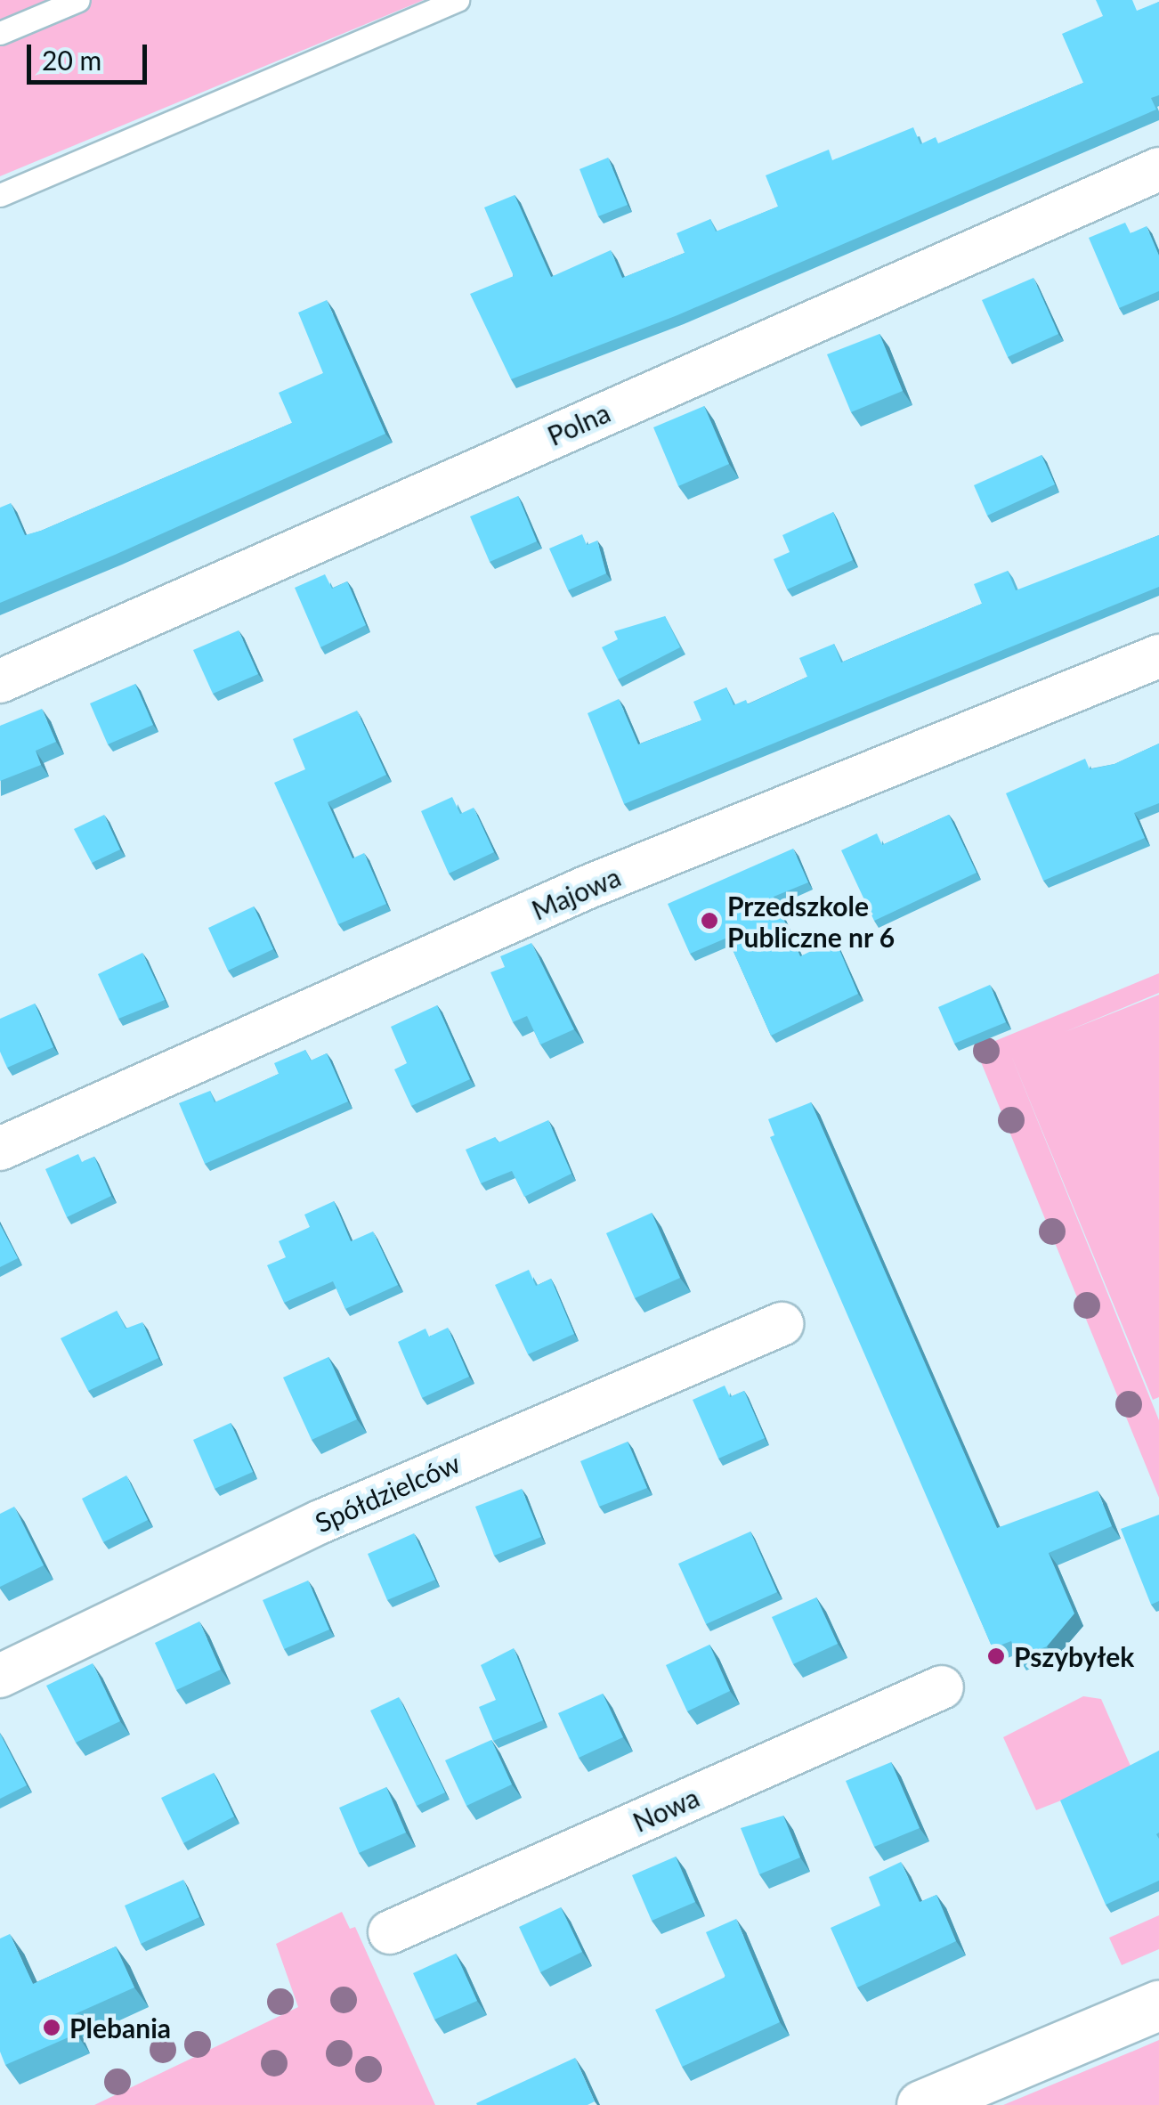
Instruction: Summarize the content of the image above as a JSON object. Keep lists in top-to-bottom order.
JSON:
{
  "streets": {
    "street": [
      "Polna",
      "Majowa",
      "Spółdzielców",
      "Nowa"
    ]
  },
  "places": ["Przedszkole Publiczne nr 6", "Pszybyłek", "Plebania"],
  "scale_bar": "20 m"
}
